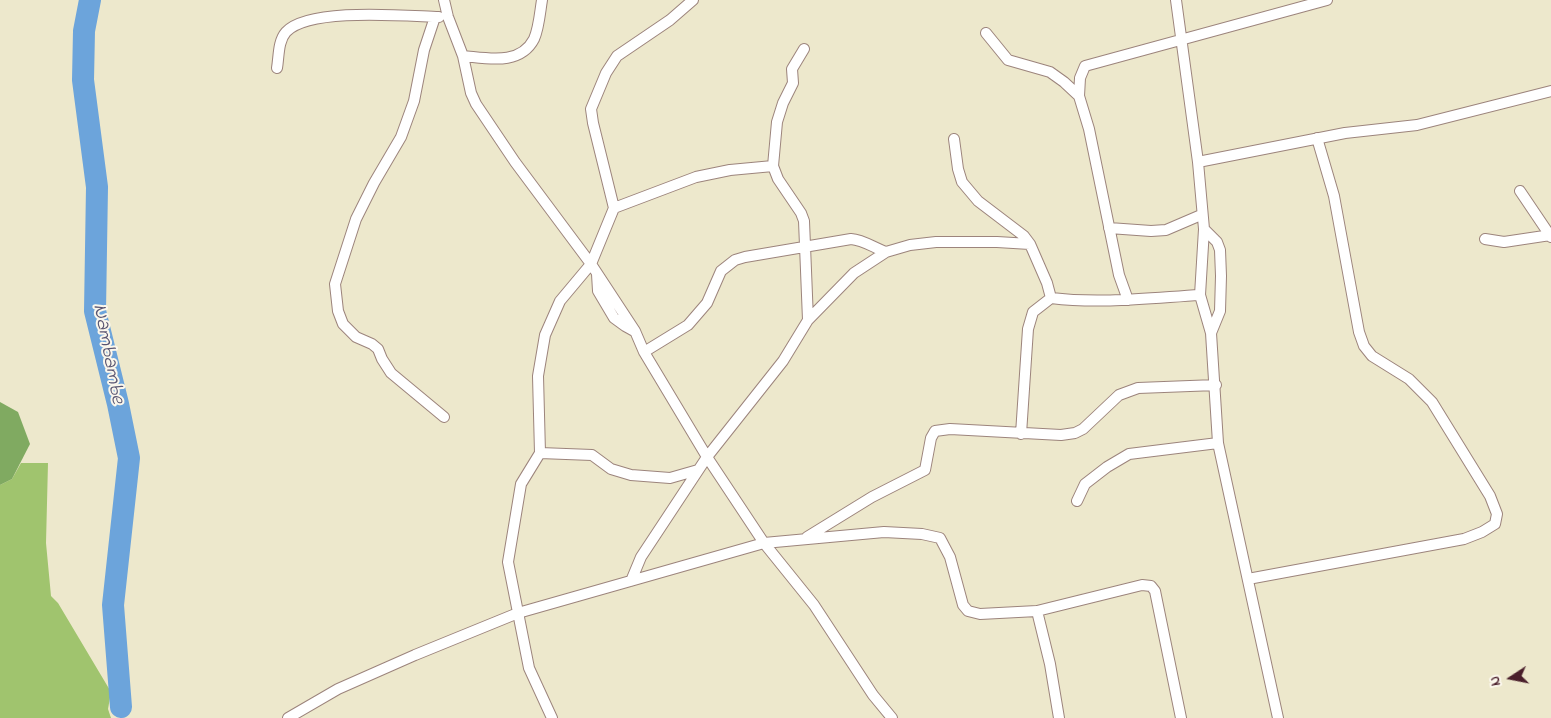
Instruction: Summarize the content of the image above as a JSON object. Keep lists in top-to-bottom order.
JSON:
{
  "water": ["Nambambe"],
  "north": "left"
}
